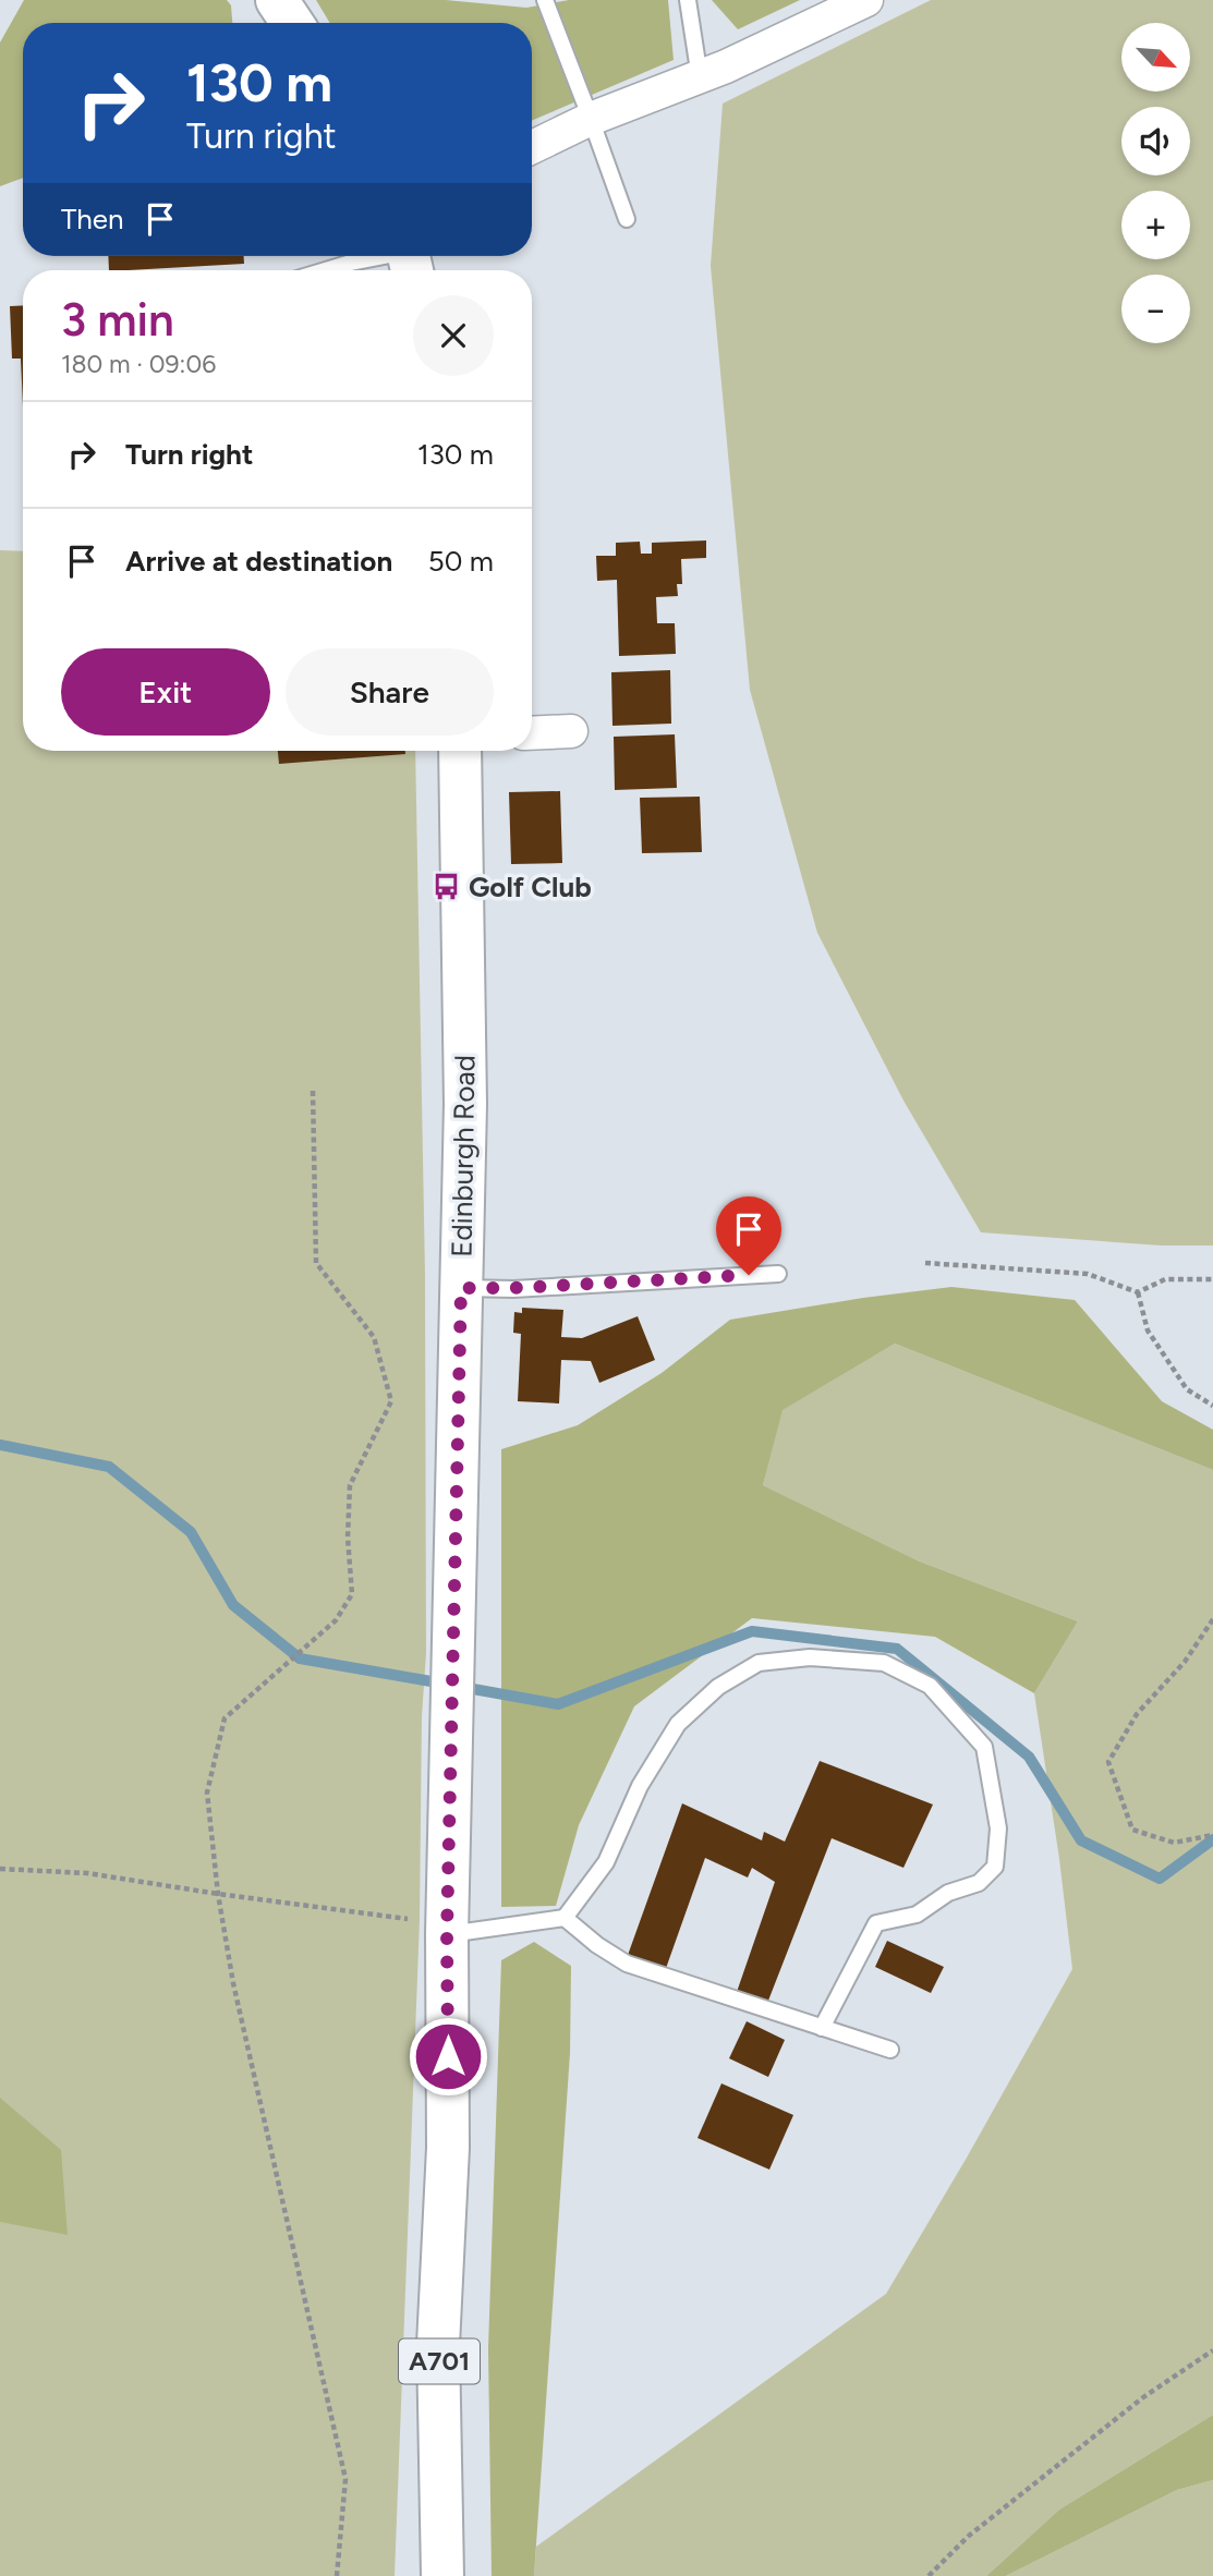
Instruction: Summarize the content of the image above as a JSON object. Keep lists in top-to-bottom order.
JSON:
{
  "streets": {
    "main road": ["Edinburgh Road", "A701"]
  },
  "places": {
    "bus stop": ["Golf Club"]
  },
  "north": "bottom right",
  "page": {
    "map_buttons": ["+", "−"],
    "turn": ["130 m", "Turn right"],
    "then": "Then",
    "heading": ["3 min", "180 m · 09:06"],
    "list": [
      {
        "name": "Turn right",
        "value": "130 m"
      },
      {
        "name": "Arrive at destination",
        "value": "50 m"
      }
    ],
    "buttons": ["Exit", "Share"]
  }
}
